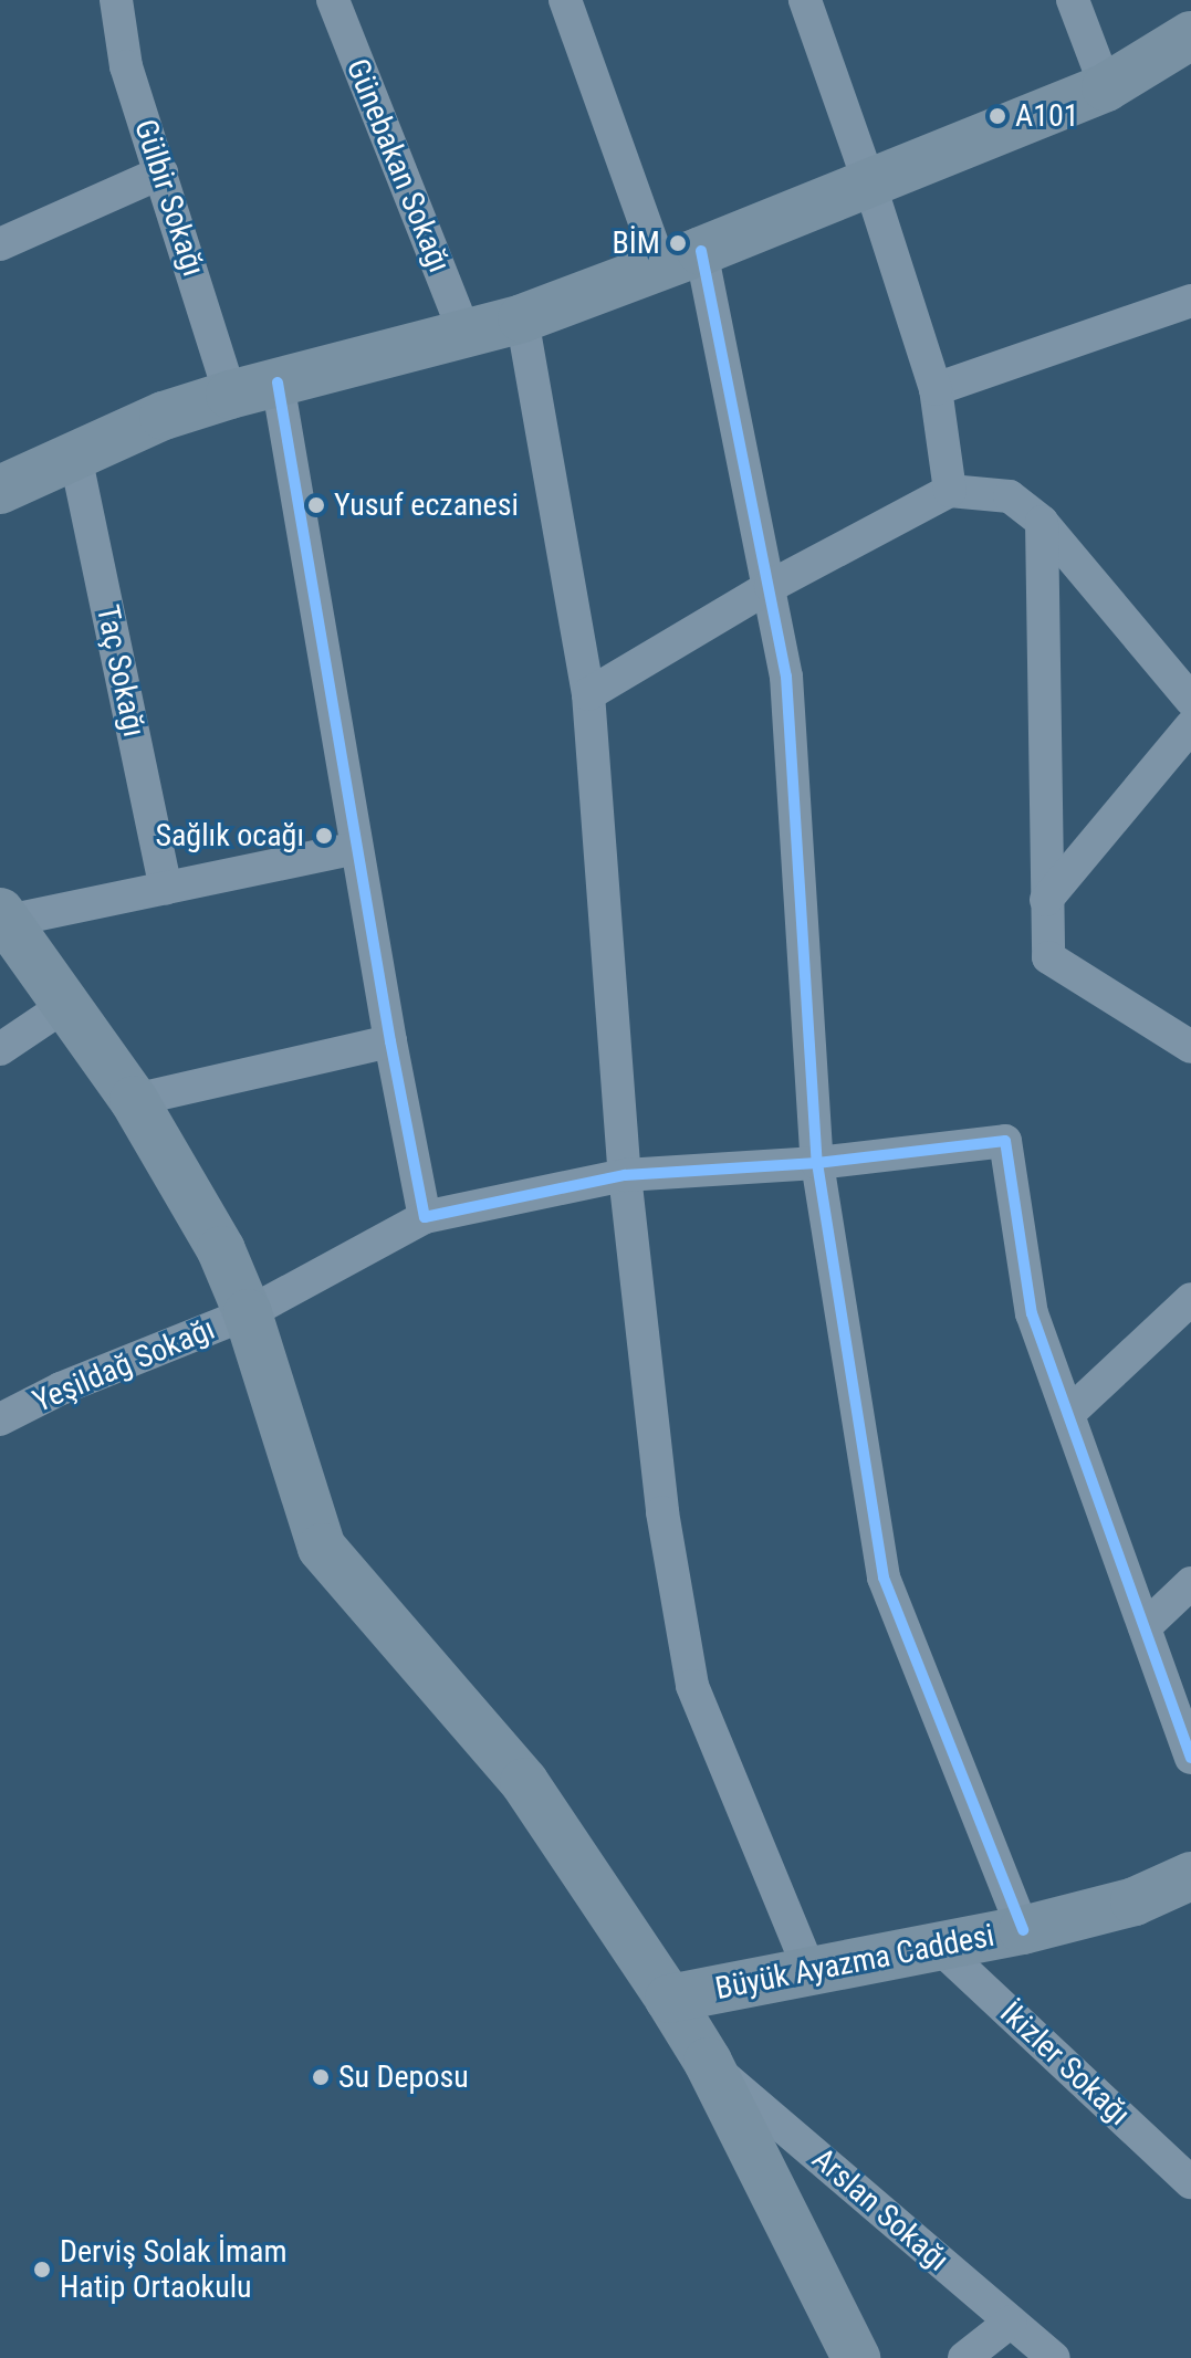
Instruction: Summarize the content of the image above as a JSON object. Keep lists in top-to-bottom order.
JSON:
{
  "streets": {
    "street": [
      "Günebakan Sokağı",
      "Gülbir Sokağı",
      "Taç Sokağı",
      "Yeşildağ Sokağı",
      "Büyük Ayazma Caddesi",
      "İkizler Sokağı",
      "Arslan Sokağı"
    ]
  },
  "crossings": [
    ["Büyük Ayazma Caddesi", "İkizler Sokağı"]
  ],
  "places": [
    "A101",
    "BİM",
    "Yusuf eczanesi",
    "Sağlık ocağı",
    "Su Deposu",
    "Derviş Solak İmam Hatip Ortaokulu"
  ]
}
